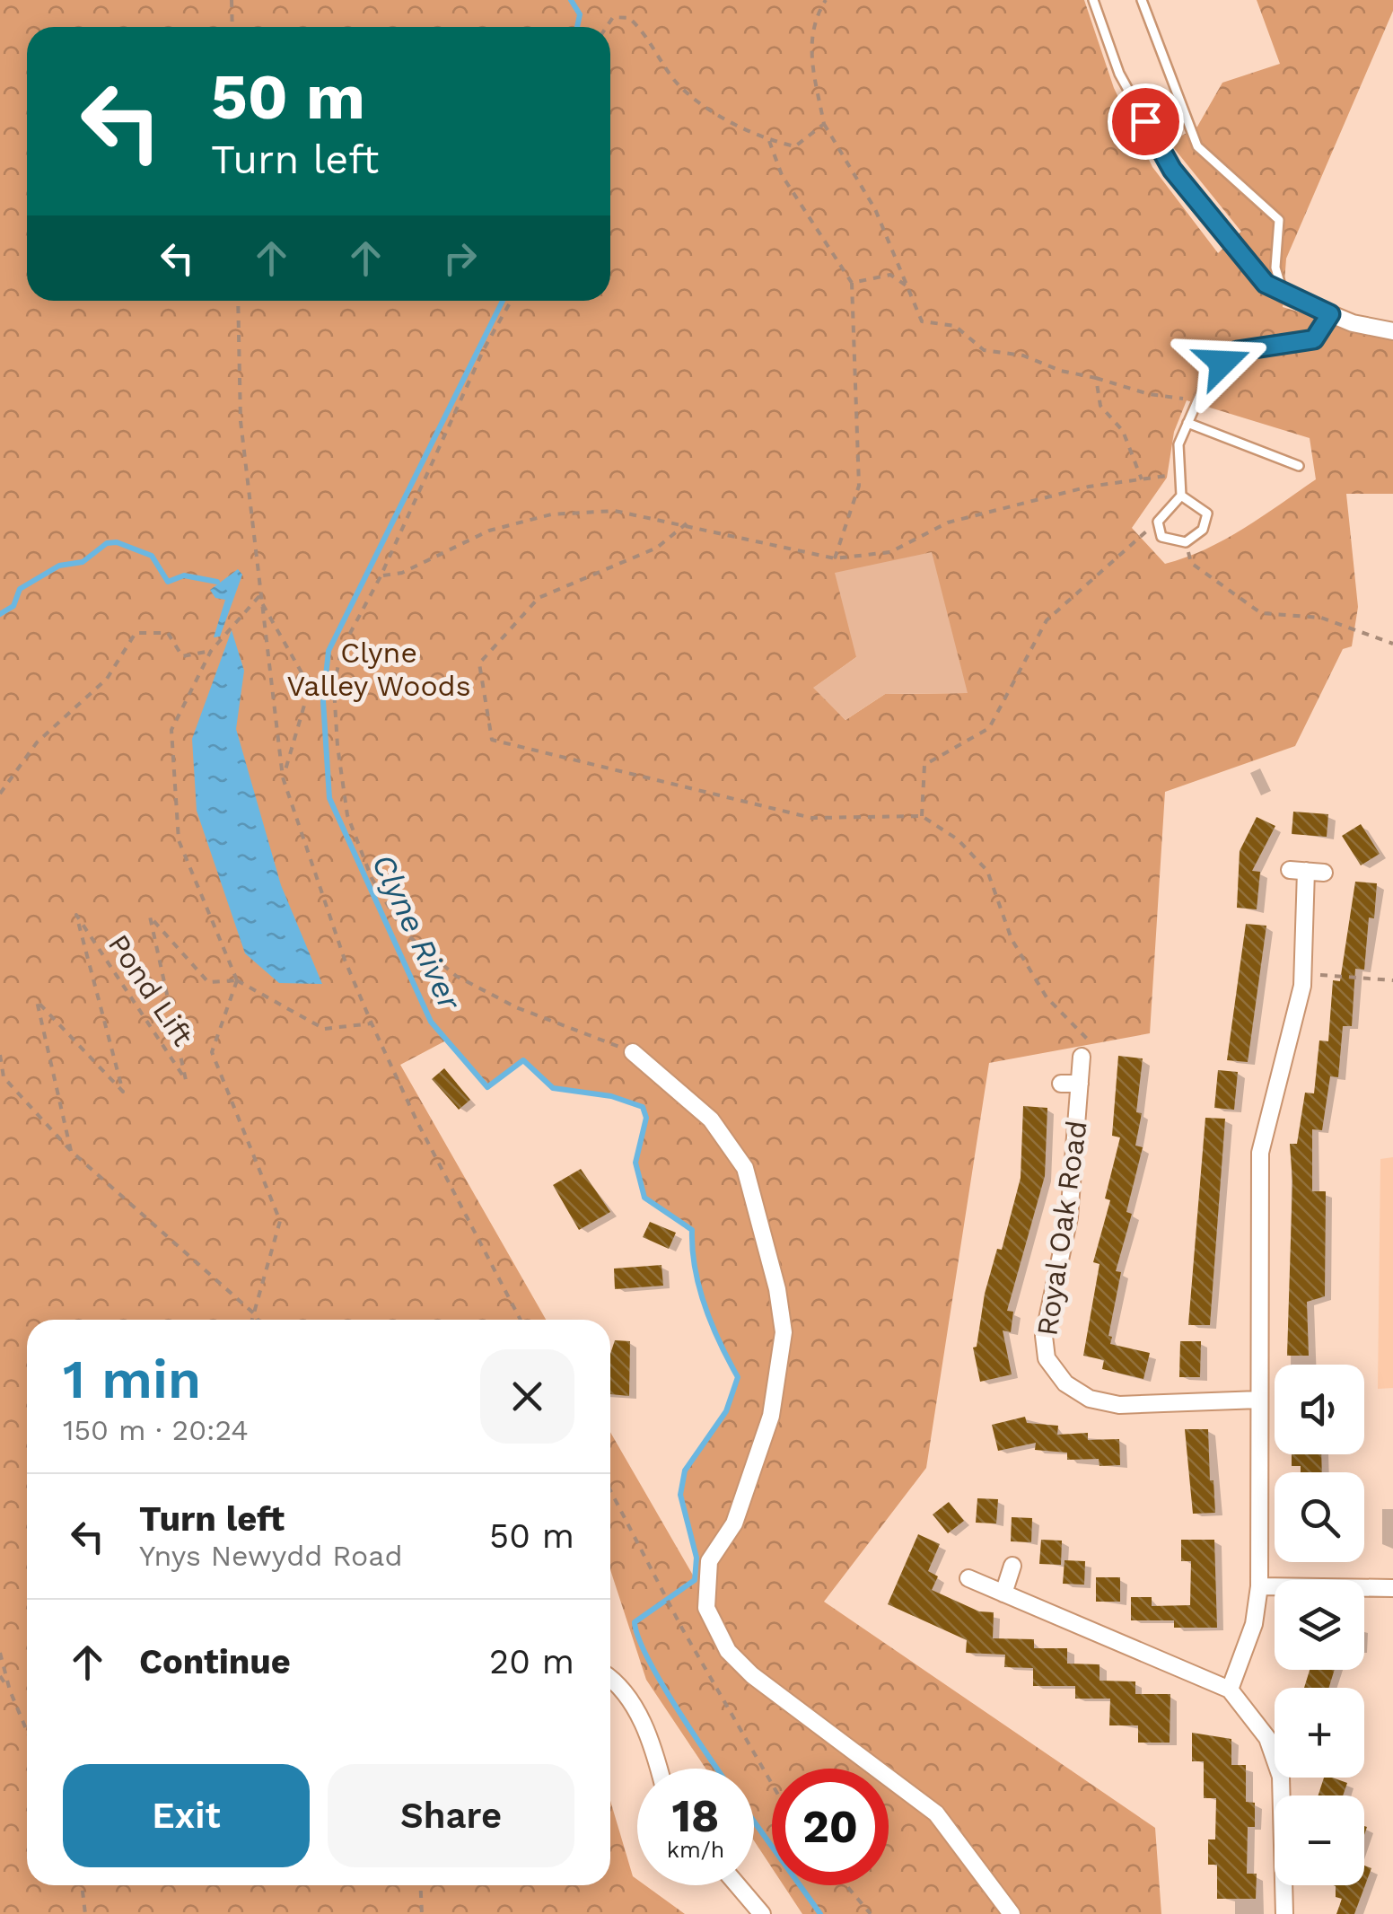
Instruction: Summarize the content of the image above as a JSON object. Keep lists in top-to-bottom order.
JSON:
{
  "streets": {
    "street": ["Royal Oak Road"],
    "path": ["Pond Lift"]
  },
  "water": ["Clyne River"],
  "parks": ["Clyne Valley Woods"],
  "page": {
    "turn": ["50 m", "Turn left"],
    "heading": ["1 min", "150 m · 20:24"],
    "map_buttons": ["+", "−"],
    "list": [
      {
        "name": "Turn left",
        "note": "Ynys Newydd Road",
        "value": "50 m"
      },
      {
        "name": "Continue",
        "value": "20 m"
      }
    ],
    "buttons": ["Exit", "Share"],
    "speed": "18 km/h",
    "limit": "20"
  }
}
